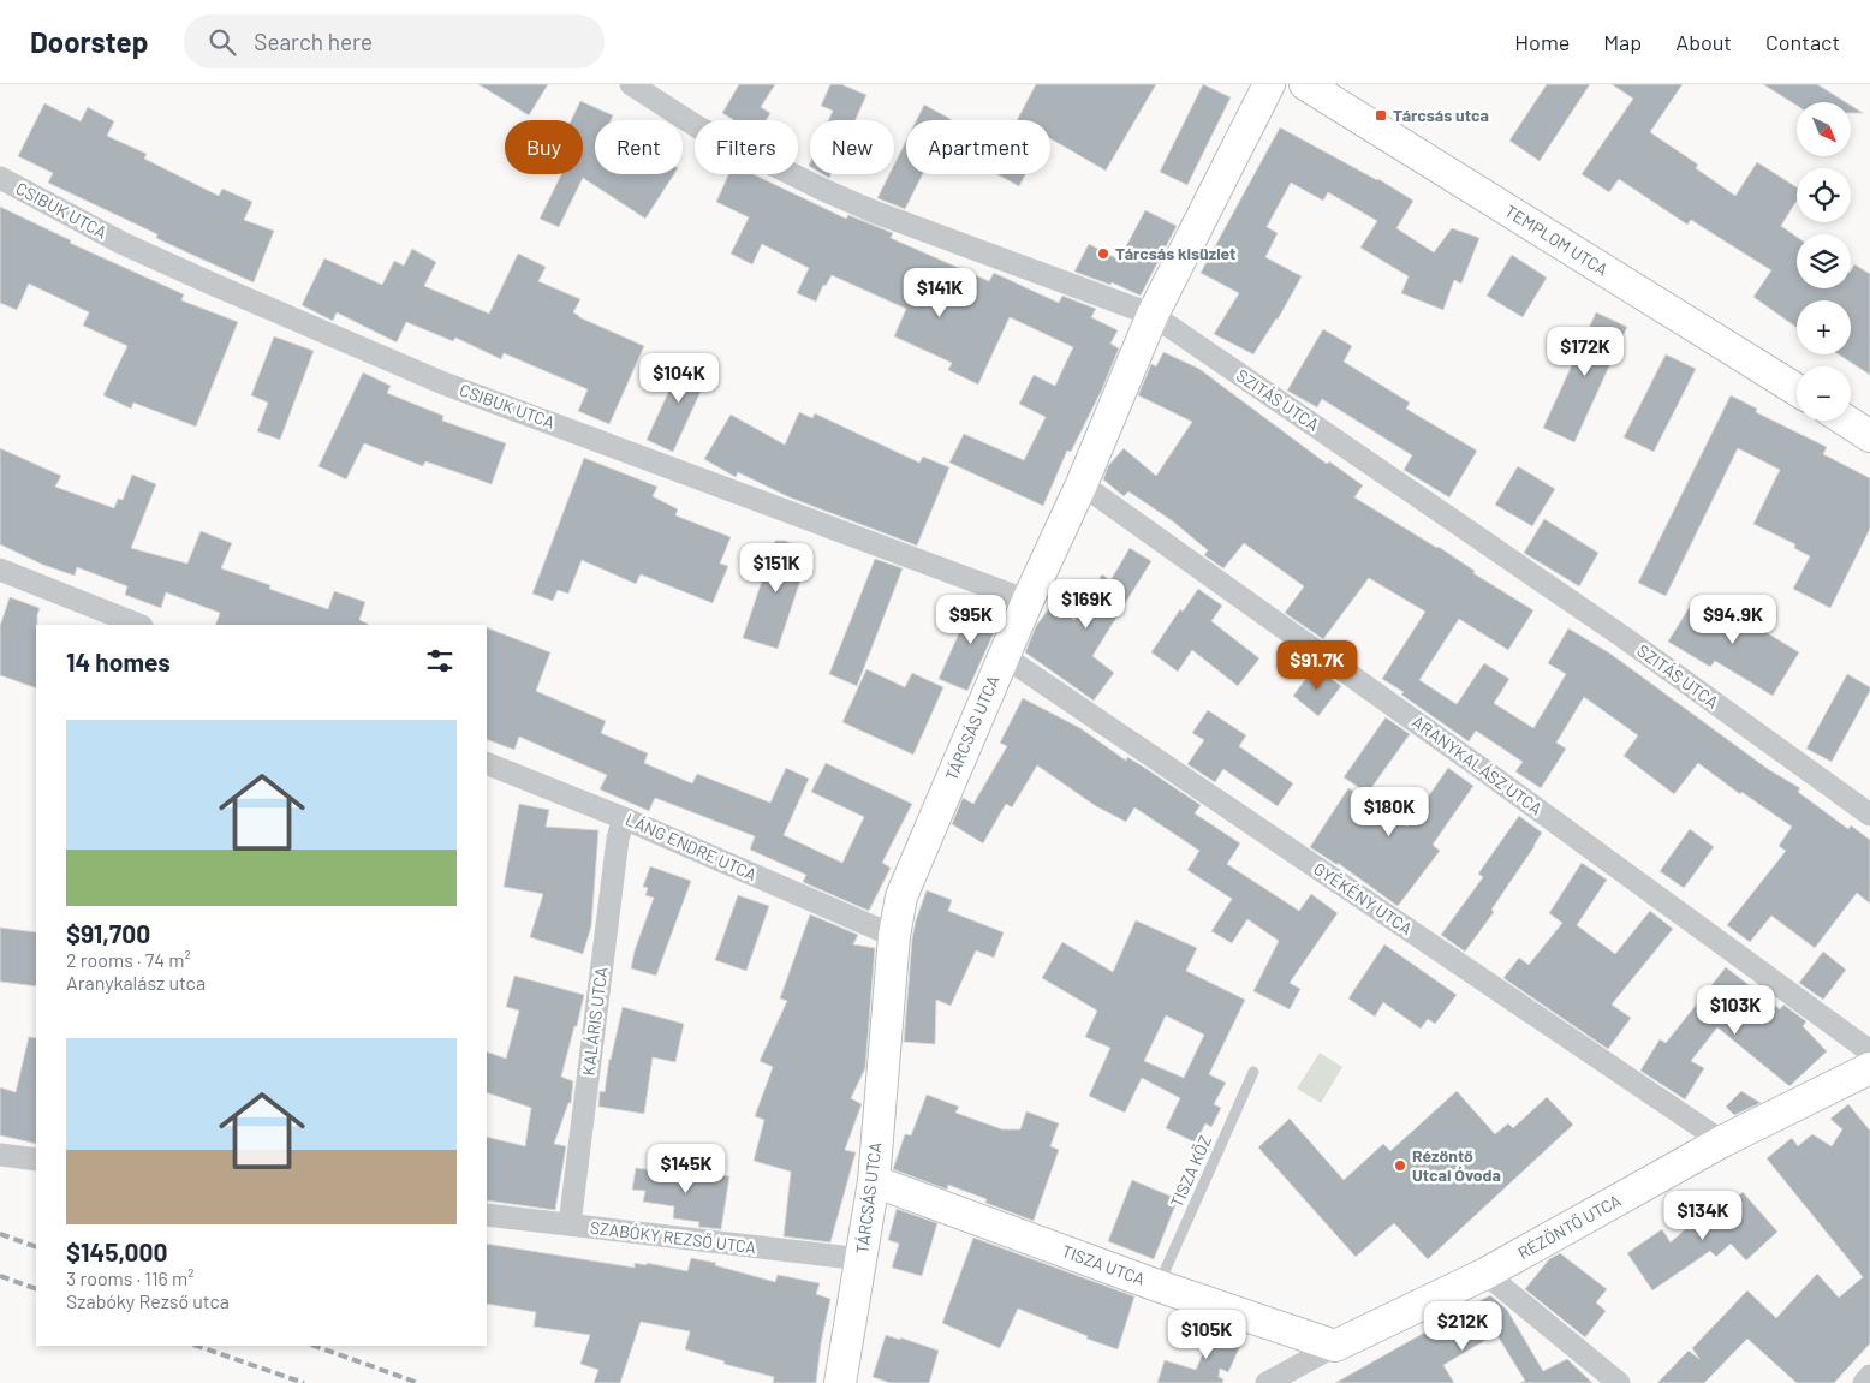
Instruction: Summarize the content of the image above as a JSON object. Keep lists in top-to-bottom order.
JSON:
{
  "streets": {
    "main road": [
      "TEMPLOM UTCA",
      "TÁRCSÁS UTCA",
      "RÉZÖNTŐ UTCA",
      "TISZA UTCA"
    ],
    "street": [
      "CSIBUK UTCA",
      "SZITÁS UTCA",
      "ARANYKALÁSZ UTCA",
      "LÁNG ENDRE UTCA",
      "GYÉKÉNY UTCA",
      "KALÁRIS UTCA",
      "SZABÓKY REZSŐ UTCA"
    ],
    "lane": ["TISZA KÖZ"]
  },
  "crossings": [
    ["CSIBUK UTCA", "TÁRCSÁS UTCA"],
    ["SZITÁS UTCA", "TÁRCSÁS UTCA"],
    ["TÁRCSÁS UTCA", "ARANYKALÁSZ UTCA"],
    ["TÁRCSÁS UTCA", "LÁNG ENDRE UTCA"],
    ["TÁRCSÁS UTCA", "GYÉKÉNY UTCA"],
    ["TÁRCSÁS UTCA", "SZABÓKY REZSŐ UTCA"],
    ["TÁRCSÁS UTCA", "TISZA UTCA"],
    ["LÁNG ENDRE UTCA", "KALÁRIS UTCA"],
    ["GYÉKÉNY UTCA", "RÉZÖNTŐ UTCA"],
    ["KALÁRIS UTCA", "SZABÓKY REZSŐ UTCA"],
    ["TISZA KÖZ", "TISZA UTCA"],
    ["RÉZÖNTŐ UTCA", "TISZA UTCA"]
  ],
  "places": {
    "transit": ["Tárcsás utca"],
    "other": ["Tárcsás kisüzlet", "Rézöntő Utcai Óvoda"]
  },
  "north": "bottom right",
  "page": {
    "header": "Doorstep",
    "search": "Search here",
    "nav": [
      "Home",
      "Map",
      "About",
      "Contact"
    ],
    "map_buttons": ["+", "−"],
    "chip": [
      "Buy",
      "Rent",
      "Filters",
      "New",
      "Apartment"
    ],
    "price": [
      "$141K",
      "$172K",
      "$104K",
      "$151K",
      "$169K",
      "$95K",
      "$94.9K",
      "$91.7K",
      "$180K",
      "$103K",
      "$145K",
      "$134K",
      "$212K",
      "$105K"
    ],
    "heading": "14 homes",
    "list": [
      {
        "name": "$91,700",
        "note": "2 rooms · 74 m² · Aranykalász utca"
      },
      {
        "name": "$145,000",
        "note": "3 rooms · 116 m² · Szabóky Rezső utca"
      }
    ]
  }
}
